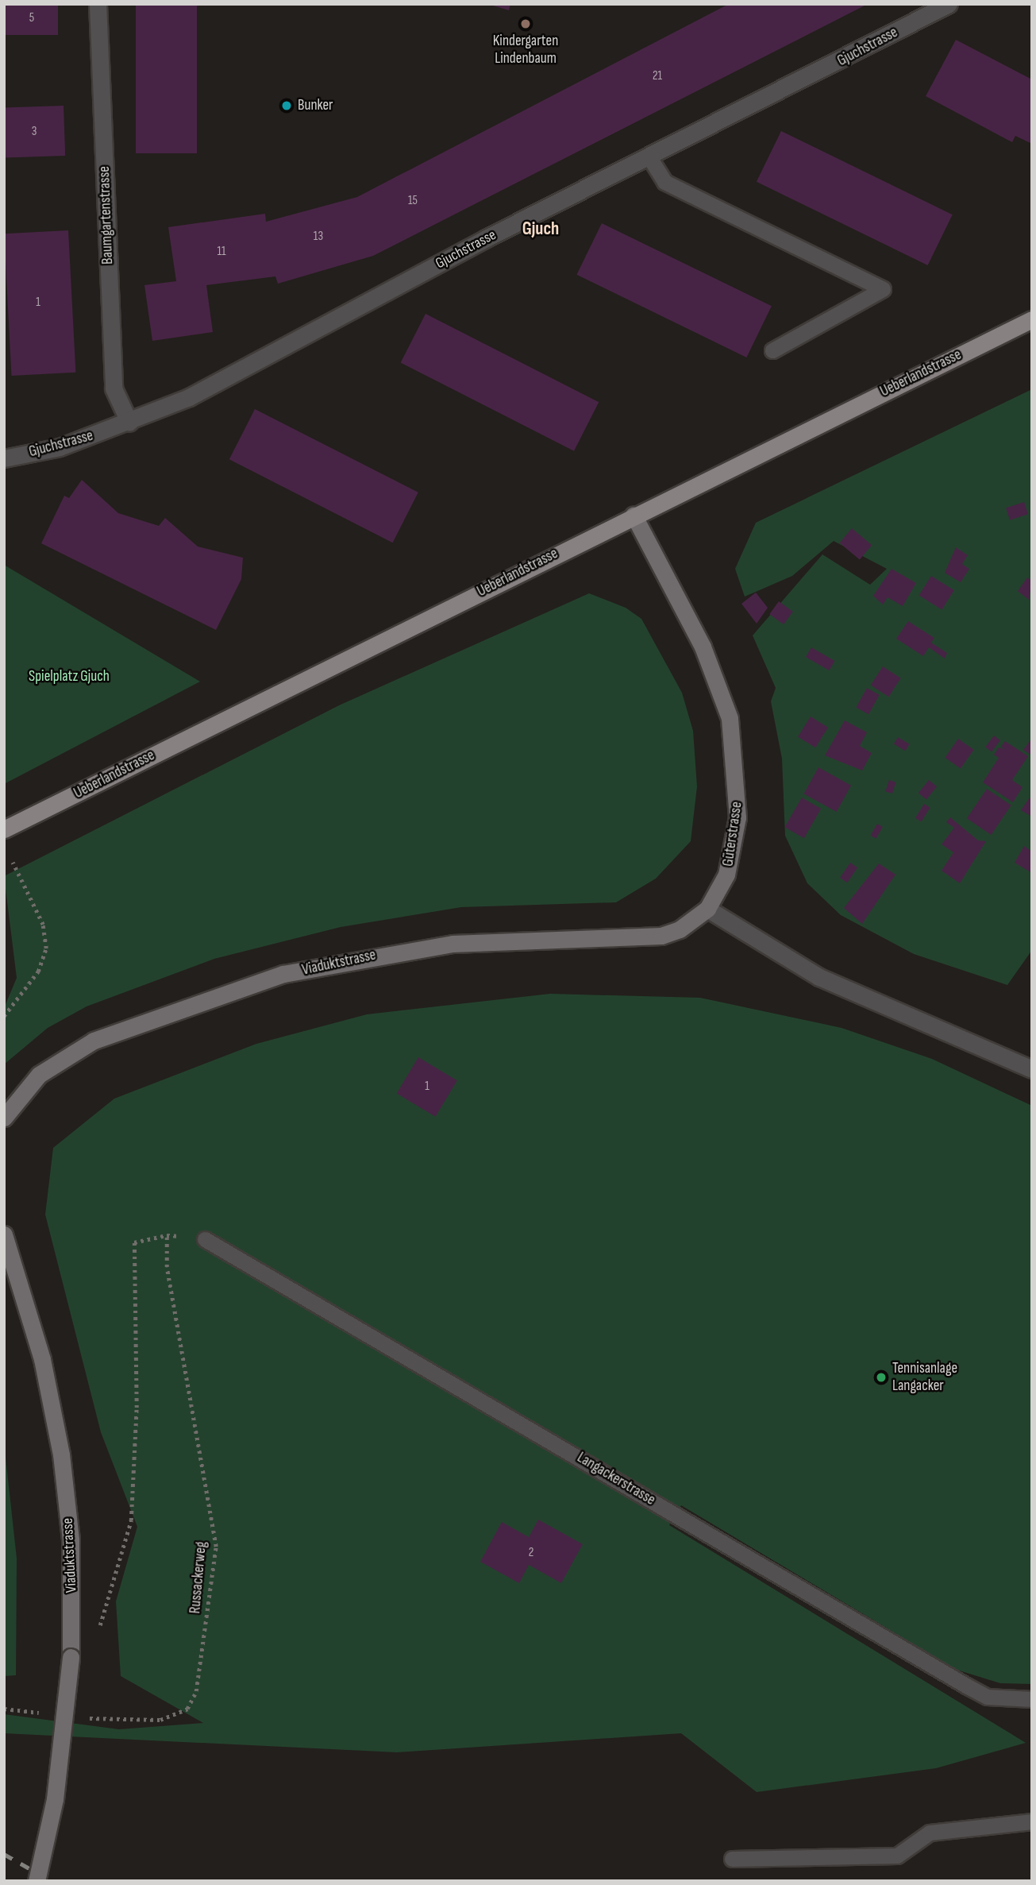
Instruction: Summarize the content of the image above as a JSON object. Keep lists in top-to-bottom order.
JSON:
{
  "streets": {
    "main road": ["Ueberlandstrasse"],
    "street": [
      "Gjuchstrasse",
      "Baumgartenstrasse",
      "Güterstrasse",
      "Viaduktstrasse"
    ],
    "lane": ["Langackerstrasse"],
    "path": ["Russackerweg"]
  },
  "crossings": [
    ["Gjuchstrasse", "Baumgartenstrasse"],
    ["Ueberlandstrasse", "Güterstrasse"],
    ["Güterstrasse", "Viaduktstrasse"]
  ],
  "districts": ["Gjuch"],
  "parks": ["Spielplatz Gjuch"],
  "places": ["Kindergarten Lindenbaum", "Bunker", "Tennisanlage Langacker"],
  "house_numbers": [
    "5",
    "21",
    "3",
    "15",
    "13",
    "11",
    "1",
    "1",
    "2"
  ]
}
